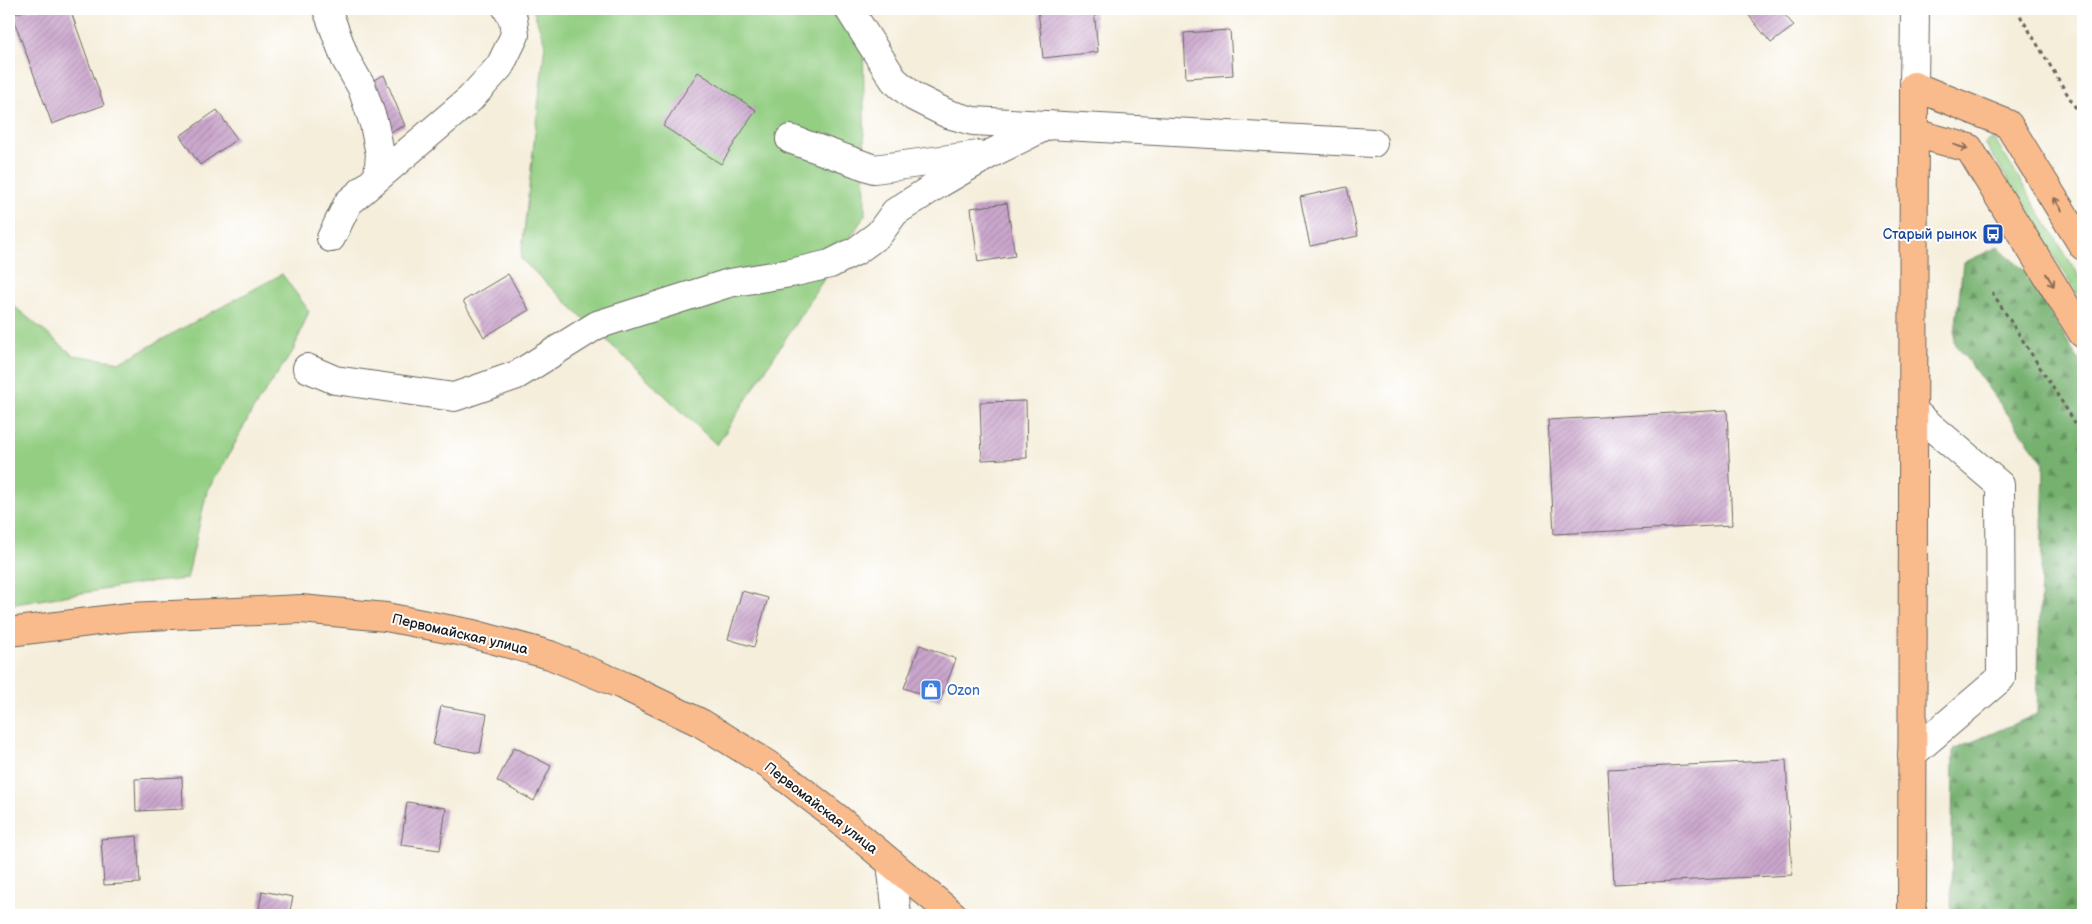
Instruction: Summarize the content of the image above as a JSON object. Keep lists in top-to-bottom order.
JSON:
{
  "streets": {
    "main road": ["Первомайская улица"]
  },
  "places": {
    "bus stop": ["Старый рынок"],
    "shop": ["Ozon"]
  }
}
